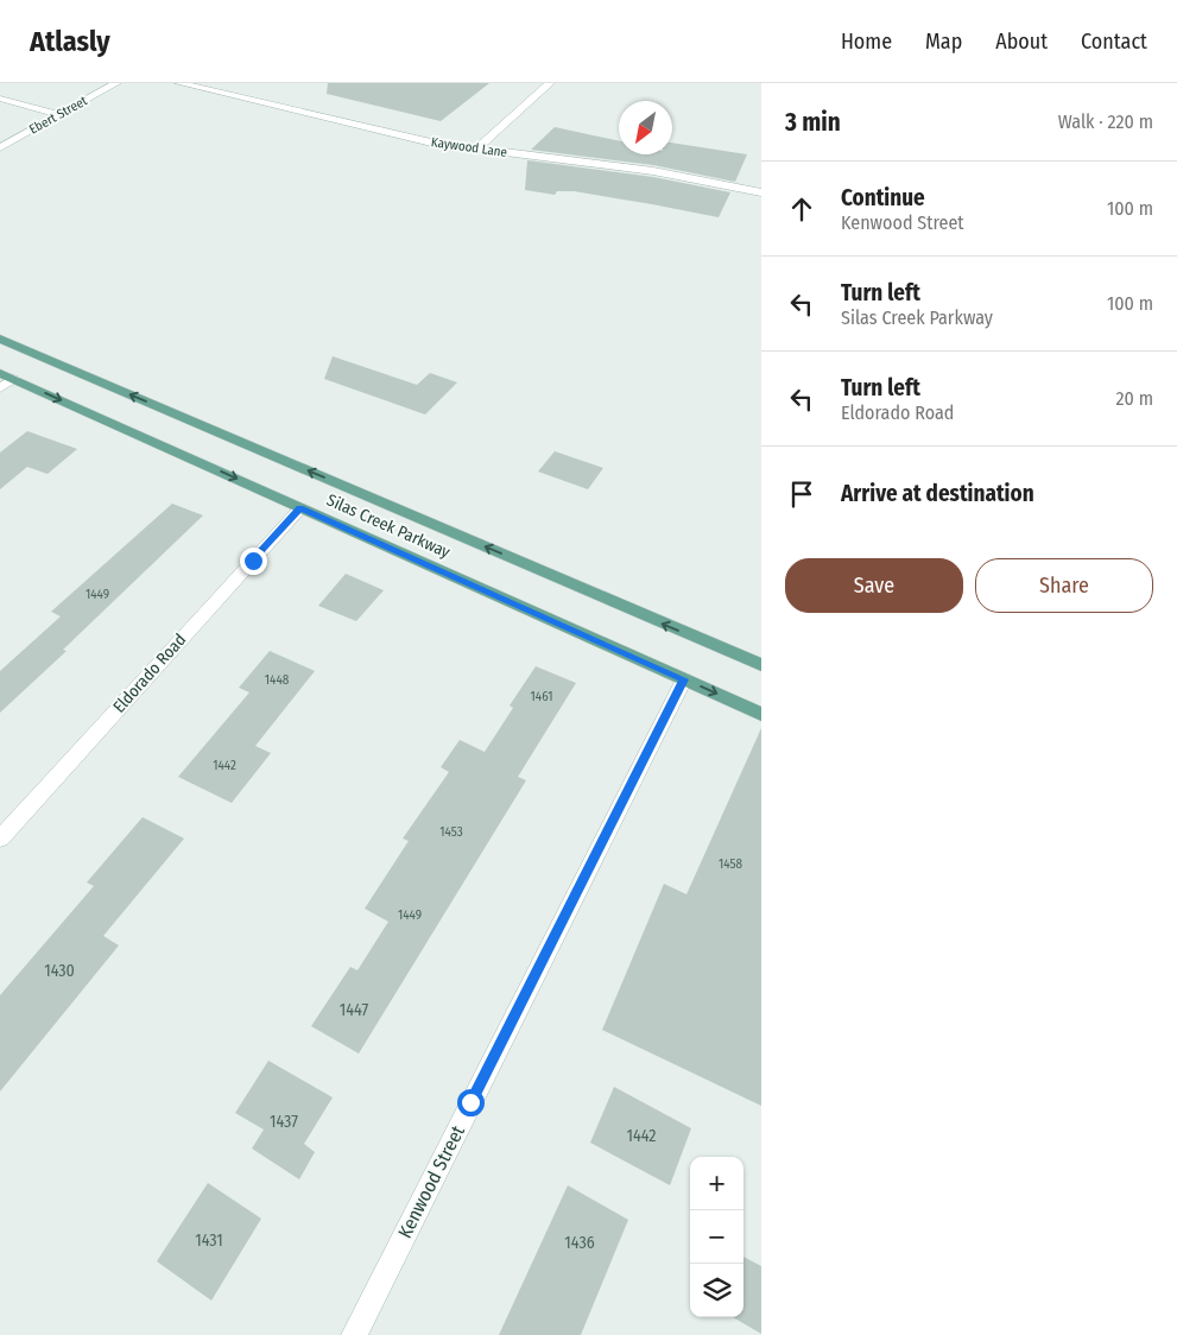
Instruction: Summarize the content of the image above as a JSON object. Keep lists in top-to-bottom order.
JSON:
{
  "streets": {
    "main road": ["Silas Creek Parkway"],
    "street": [
      "Ebert Street",
      "Kaywood Lane",
      "Eldorado Road",
      "Kenwood Street"
    ]
  },
  "crossings": [
    ["Silas Creek Parkway", "Eldorado Road"],
    ["Silas Creek Parkway", "Kenwood Street"]
  ],
  "house_numbers": [
    "1449",
    "1448",
    "1461",
    "1442",
    "1453",
    "1458",
    "1449",
    "1430",
    "1447",
    "1437",
    "1442",
    "1431",
    "1436"
  ],
  "north": "bottom left",
  "page": {
    "header": "Atlasly",
    "nav": [
      "Home",
      "Map",
      "About",
      "Contact"
    ],
    "heading": ["3 min", "Walk · 220 m"],
    "list": [
      ["Continue", "Kenwood Street", "100 m"],
      ["Turn left", "Silas Creek Parkway", "100 m"],
      ["Turn left", "Eldorado Road", "20 m"],
      "Arrive at destination"
    ],
    "buttons": ["Save", "Share"],
    "map_buttons": ["+", "−"]
  }
}
